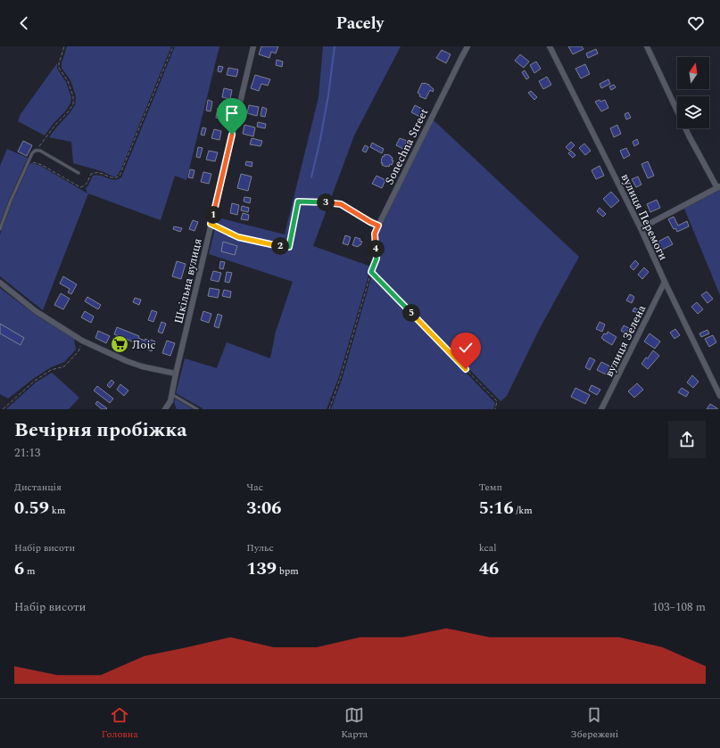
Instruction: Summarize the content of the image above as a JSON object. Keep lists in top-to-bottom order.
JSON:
{
  "streets": {
    "street": [
      "Sonechna Street",
      "вулиця Перемоги",
      "Шкільна вулиця",
      "вулиця Зелена"
    ]
  },
  "crossings": [
    ["вулиця Перемоги", "вулиця Зелена"]
  ],
  "places": {
    "supermarket": ["Лоіс"]
  },
  "north": "top",
  "page": {
    "header": "Pacely",
    "pins": [
      "3",
      "1",
      "2",
      "4",
      "5"
    ],
    "heading": ["Вечірня пробіжка", "21:13"],
    "stats": [
      ["Дистанція", "0.59 km"],
      ["Час", "3:06"],
      ["Темп", "5:16 /km"],
      ["Набір висоти", "6 m"],
      ["Пульс", "139 bpm"],
      ["kcal", "46"]
    ],
    "chart": ["Набір висоти", "103–108 m"],
    "tabs": ["Головна", "Карта", "Збережені"]
  }
}
